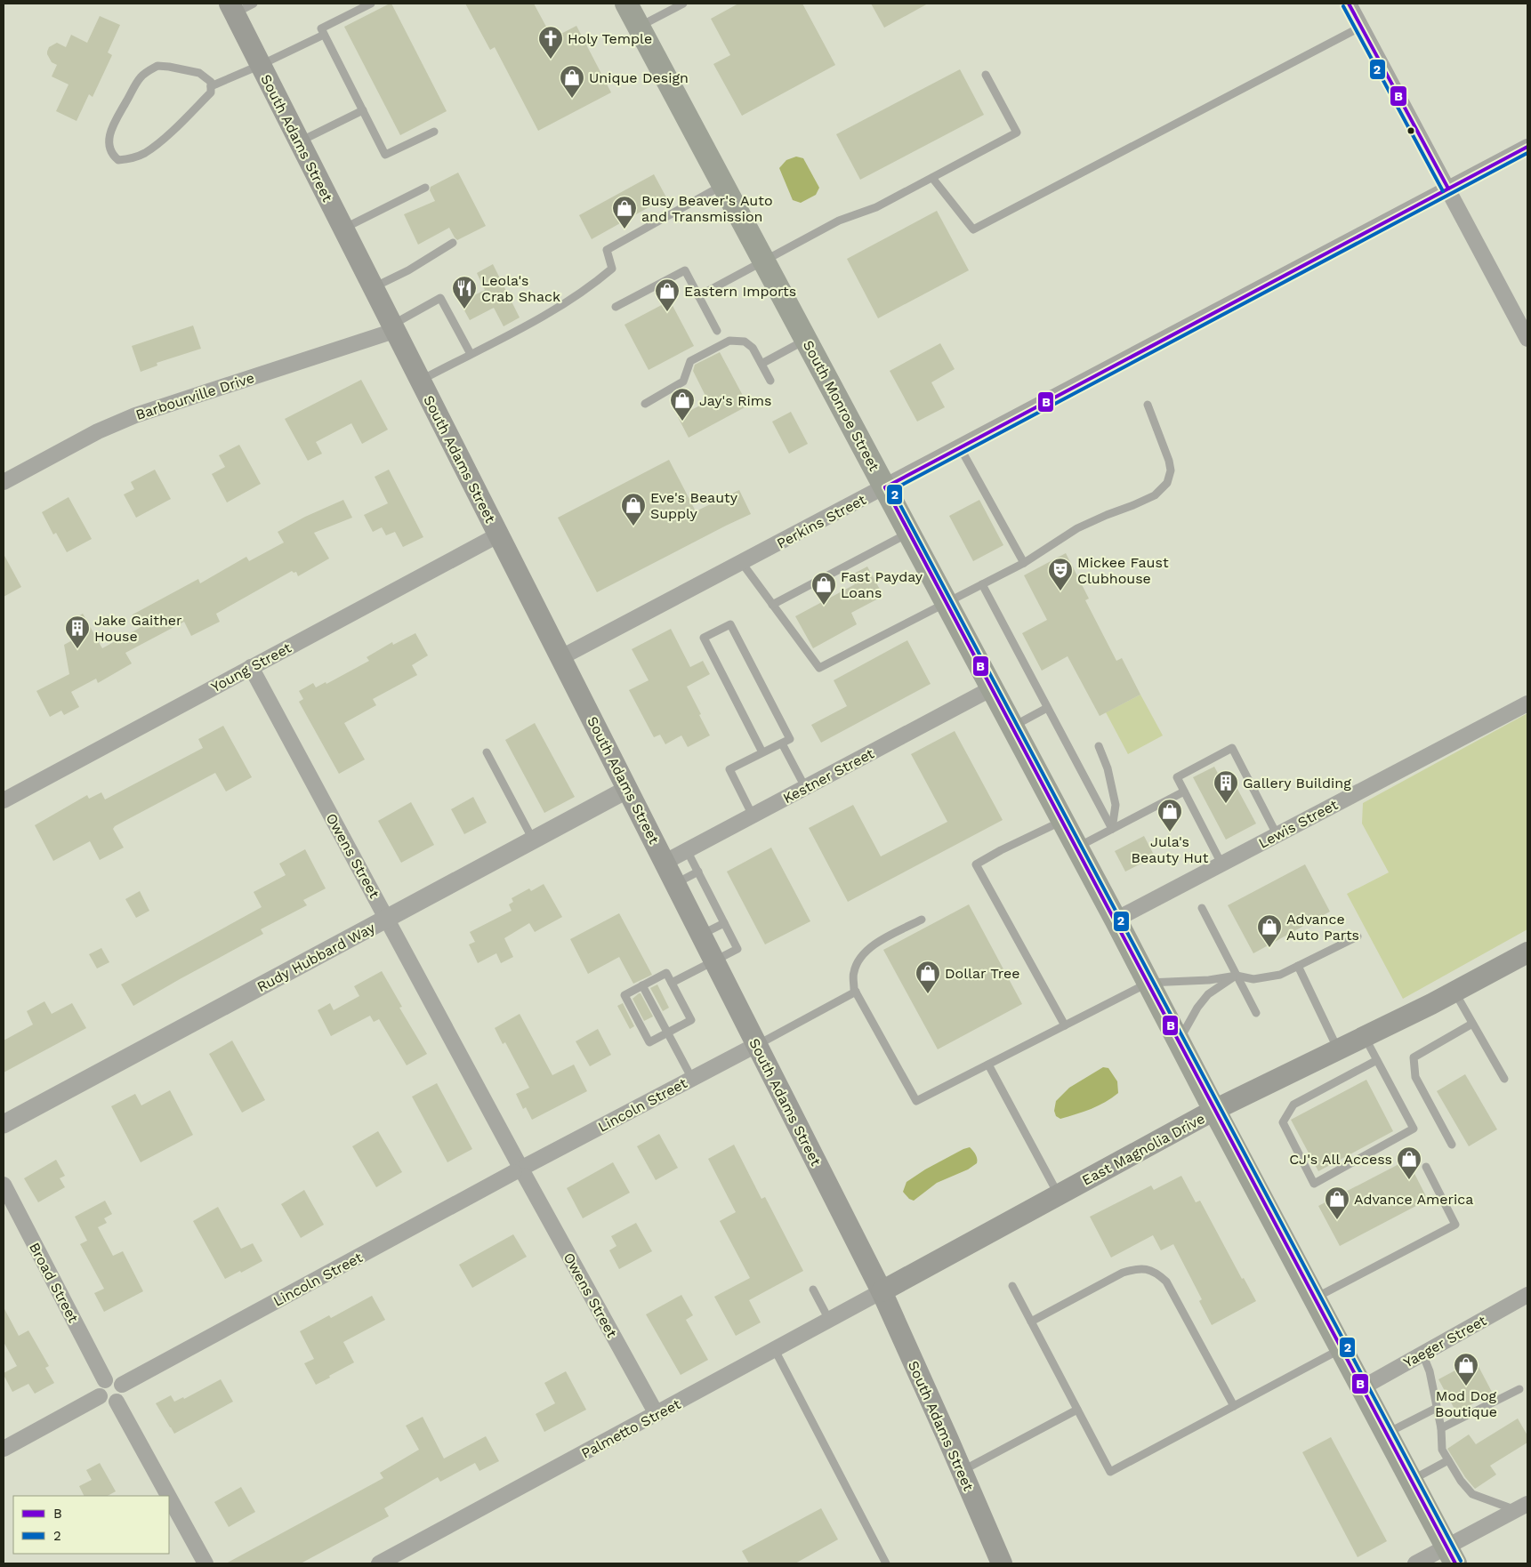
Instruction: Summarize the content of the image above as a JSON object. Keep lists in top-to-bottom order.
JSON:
{
  "streets": {
    "main road": ["South Adams Street", "South Monroe Street", "East Magnolia Drive"],
    "street": [
      "Barbourville Drive",
      "Perkins Street",
      "Young Street",
      "Kestner Street",
      "Lewis Street",
      "Owens Street",
      "Rudy Hubbard Way",
      "Lincoln Street",
      "Broad Street",
      "Yaeger Street",
      "Palmetto Street"
    ]
  },
  "crossings": [
    ["South Adams Street", "Barbourville Drive"],
    ["South Adams Street", "Perkins Street"],
    ["South Adams Street", "Young Street"],
    ["South Adams Street", "Kestner Street"],
    ["South Adams Street", "Rudy Hubbard Way"],
    ["South Adams Street", "Lincoln Street"],
    ["South Adams Street", "East Magnolia Drive"],
    ["South Adams Street", "Palmetto Street"],
    ["South Monroe Street", "Perkins Street"],
    ["South Monroe Street", "Kestner Street"],
    ["South Monroe Street", "Lewis Street"],
    ["South Monroe Street", "East Magnolia Drive"],
    ["South Monroe Street", "Yaeger Street"],
    ["Young Street", "Owens Street"],
    ["Owens Street", "Rudy Hubbard Way"],
    ["Owens Street", "Lincoln Street"],
    ["Owens Street", "Palmetto Street"],
    ["Lincoln Street", "Broad Street"],
    ["East Magnolia Drive", "Palmetto Street"]
  ],
  "places": {
    "church": ["Holy Temple"],
    "shop": [
      "Unique Design",
      "Busy Beaver's Auto and Transmission",
      "Eastern Imports",
      "Jay's Rims",
      "Eve's Beauty Supply",
      "Fast Payday Loans",
      "Jula's Beauty Hut",
      "Advance Auto Parts",
      "Dollar Tree",
      "CJ's All Access",
      "Advance America",
      "Mod Dog Boutique"
    ],
    "restaurant": ["Leola's Crab Shack"],
    "theatre": ["Mickee Faust Clubhouse"],
    "building": ["Jake Gaither House", "Gallery Building"]
  },
  "lines": ["transit line B", "transit line 2"],
  "legend": ["B", "2"]
}
